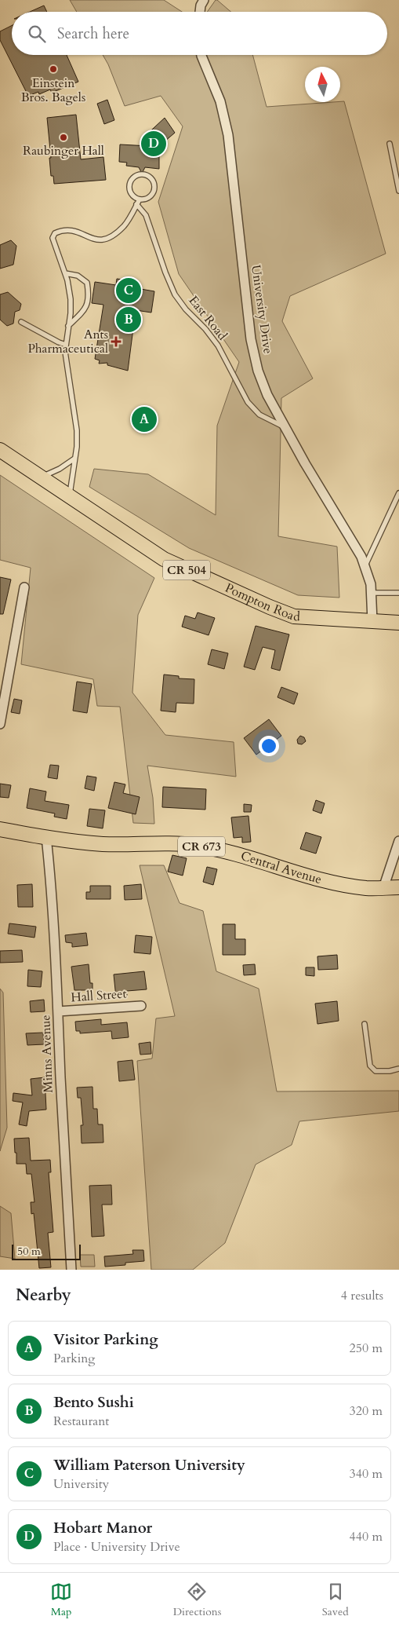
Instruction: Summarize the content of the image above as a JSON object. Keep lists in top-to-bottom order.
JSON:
{
  "streets": {
    "main road": [
      "CR 504",
      "Pompton Road",
      "CR 673",
      "Central Avenue"
    ],
    "street": ["University Drive", "Hall Street", "Minns Avenue"],
    "lane": ["East Road"]
  },
  "crossings": [
    ["University Drive", "East Road"],
    ["University Drive", "Pompton Road"],
    ["Central Avenue", "Minns Avenue"],
    ["Hall Street", "Minns Avenue"]
  ],
  "places": {
    "other": ["Einstein Bros. Bagels", "Raubinger Hall"],
    "health": ["Ants Pharmaceutical"]
  },
  "scale_bar": "50 m",
  "north": "top",
  "page": {
    "search": "Search here",
    "pins": [
      "D",
      "C",
      "B",
      "A"
    ],
    "scale": "50 m",
    "heading": ["Nearby", "4 results"],
    "list": [
      {
        "mark": "A",
        "name": "Visitor Parking",
        "note": "Parking",
        "value": "250 m"
      },
      {
        "mark": "B",
        "name": "Bento Sushi",
        "note": "Restaurant",
        "value": "320 m"
      },
      {
        "mark": "C",
        "name": "William Paterson University",
        "note": "University",
        "value": "340 m"
      },
      {
        "mark": "D",
        "name": "Hobart Manor",
        "note": "Place · University Drive",
        "value": "440 m"
      }
    ],
    "nav": ["Map", "Directions", "Saved"]
  }
}
